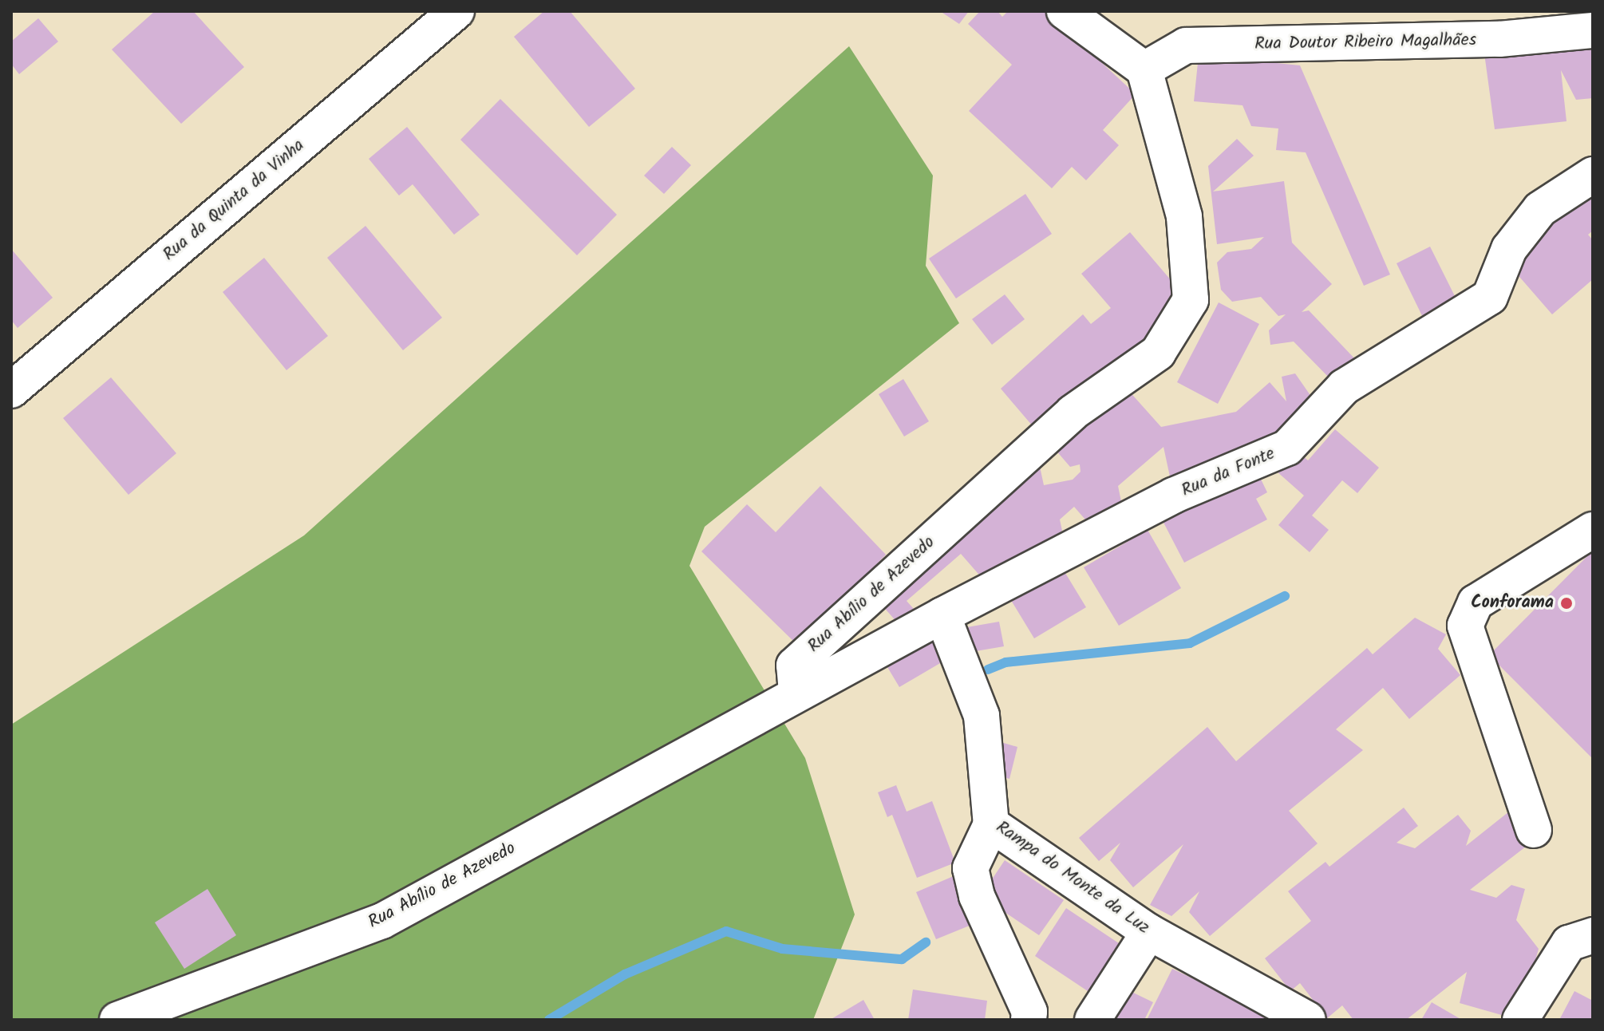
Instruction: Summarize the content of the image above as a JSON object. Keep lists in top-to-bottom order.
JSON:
{
  "streets": {
    "street": [
      "Rua Doutor Ribeiro Magalhães",
      "Rua da Quinta da Vinha",
      "Rua da Fonte",
      "Rua Abílio de Azevedo",
      "Rampa do Monte da Luz"
    ]
  },
  "crossings": [
    ["Rua Doutor Ribeiro Magalhães", "Rua Abílio de Azevedo"],
    ["Rua da Fonte", "Rua Abílio de Azevedo"],
    ["Rua da Fonte", "Rampa do Monte da Luz"]
  ],
  "places": ["Conforama"]
}
